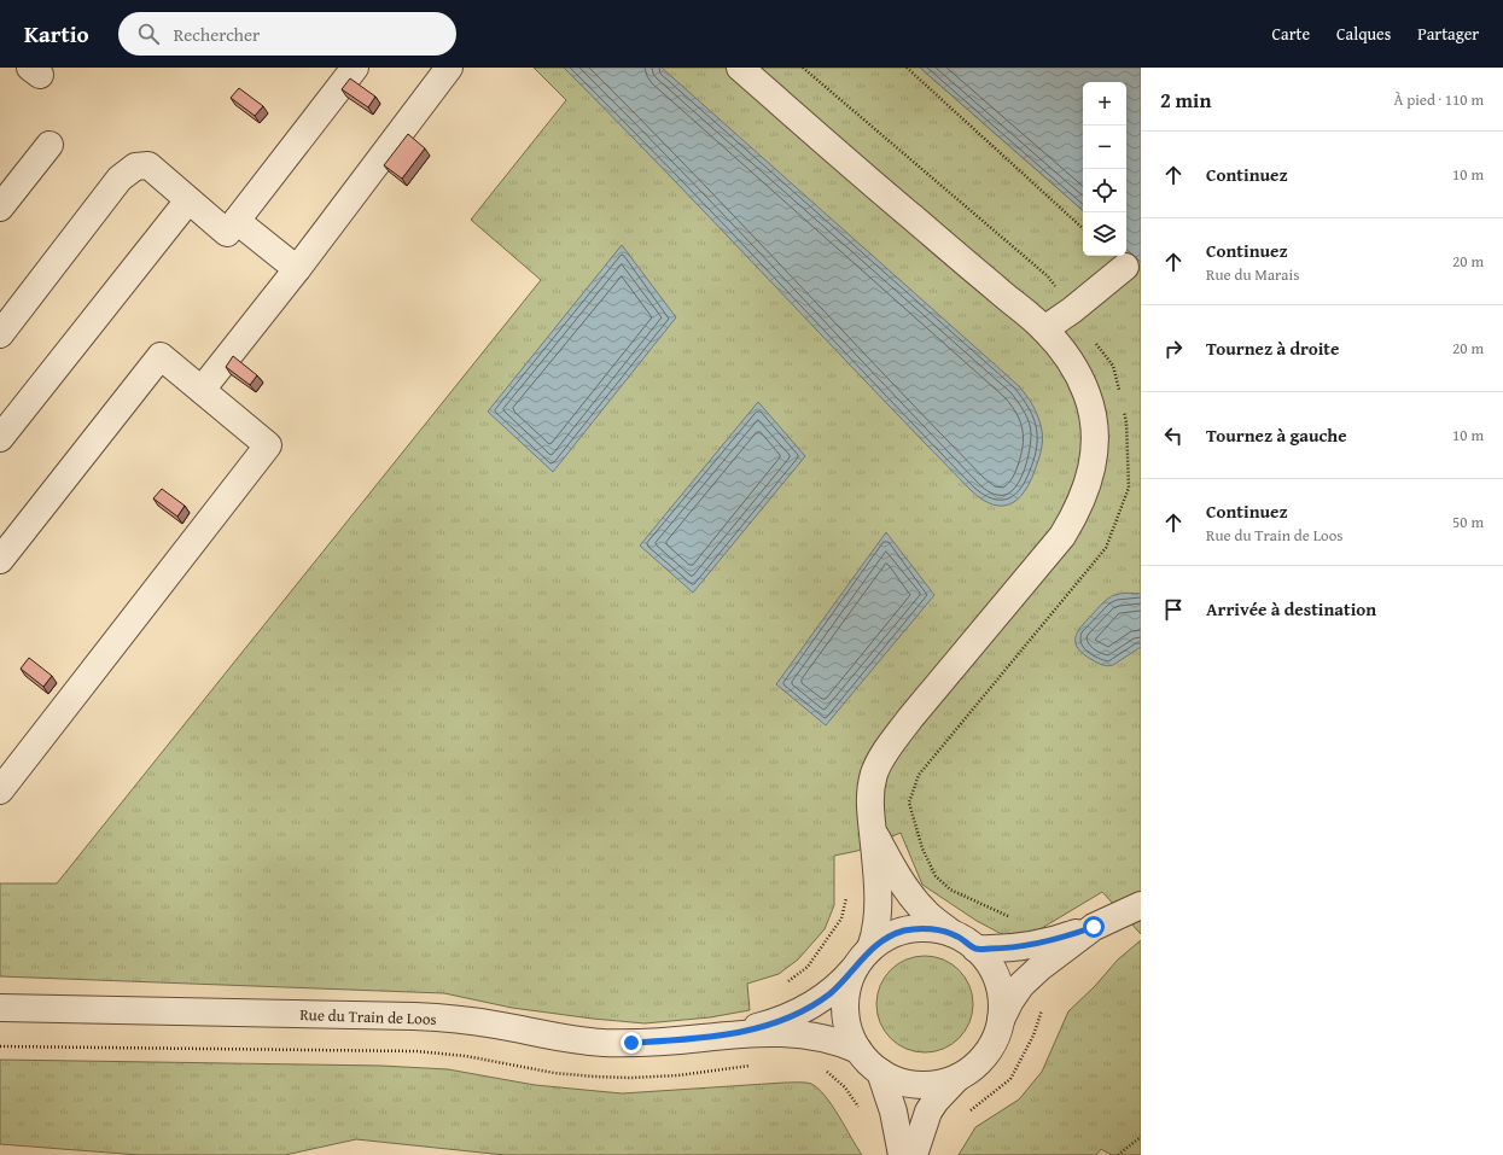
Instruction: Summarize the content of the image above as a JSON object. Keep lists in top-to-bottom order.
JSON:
{
  "streets": {
    "street": ["Rue du Train de Loos"]
  },
  "page": {
    "header": "Kartio",
    "search": "Rechercher",
    "nav": ["Carte", "Calques", "Partager"],
    "heading": ["2 min", "À pied · 110 m"],
    "map_buttons": ["+", "−"],
    "list": [
      ["Continuez", "10 m"],
      ["Continuez", "Rue du Marais", "20 m"],
      ["Tournez à droite", "20 m"],
      ["Tournez à gauche", "10 m"],
      ["Continuez", "Rue du Train de Loos", "50 m"],
      "Arrivée à destination"
    ]
  }
}
